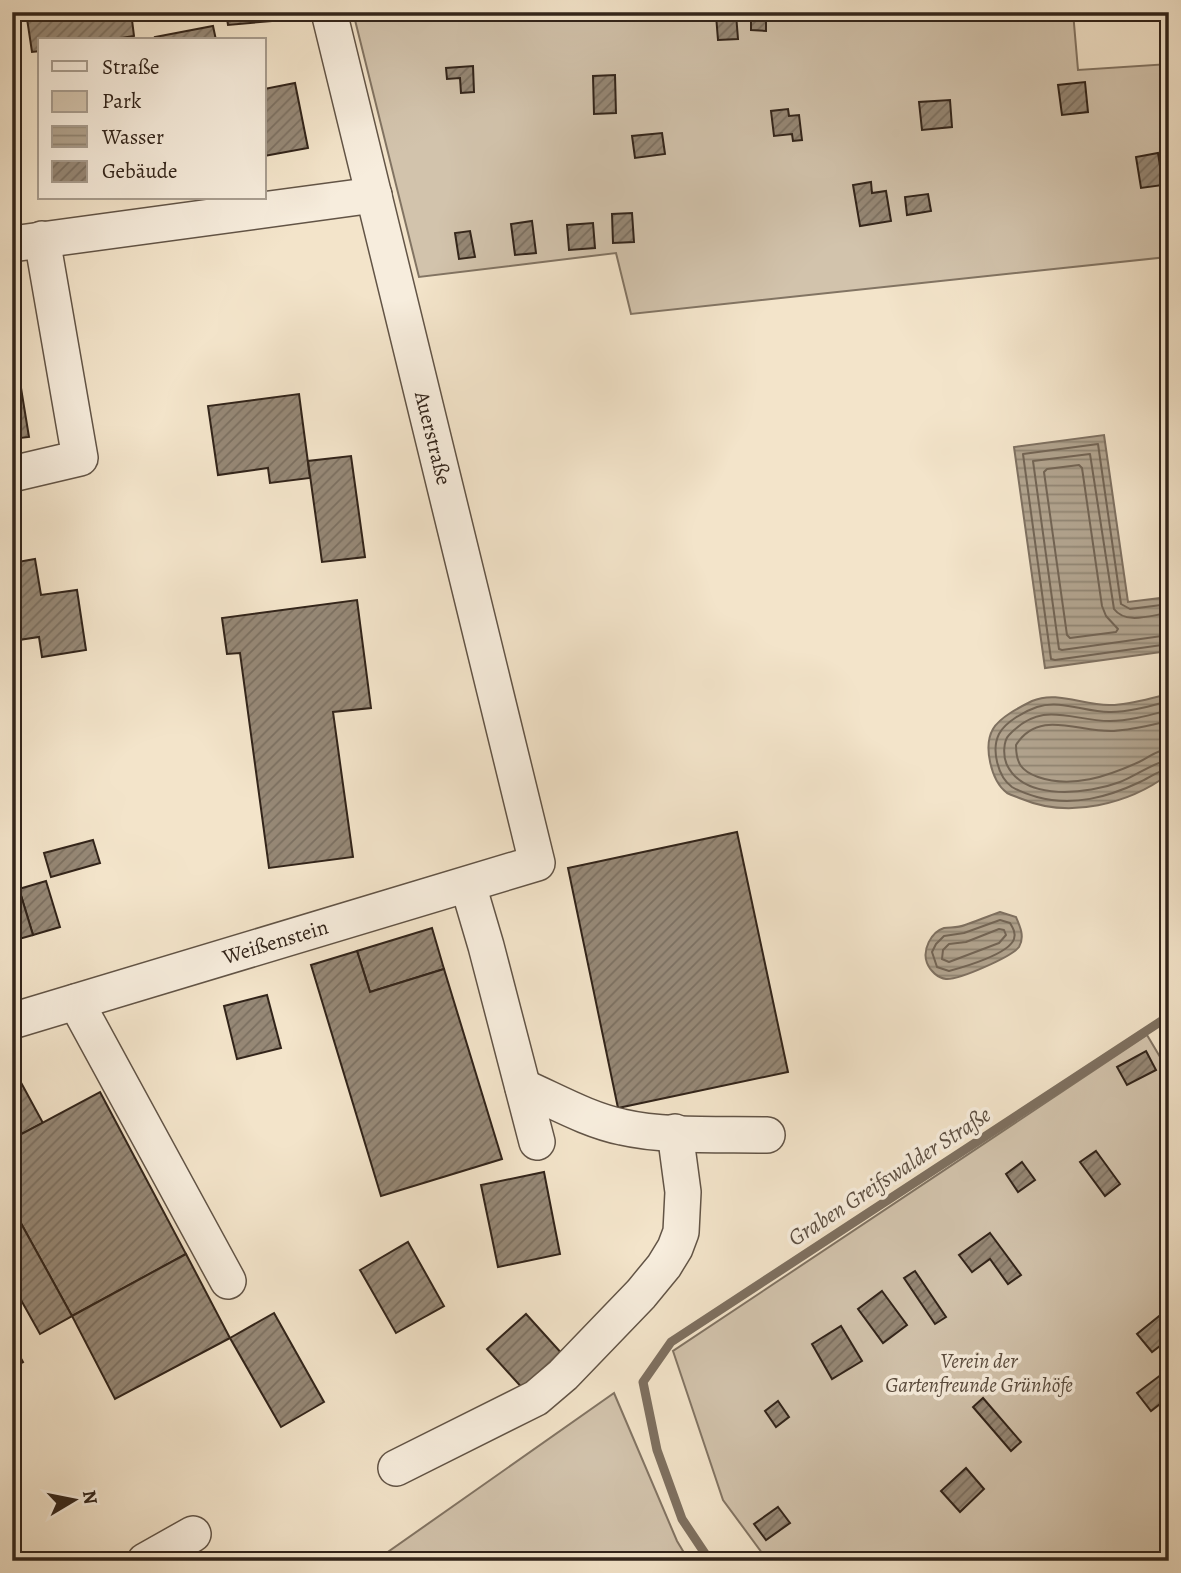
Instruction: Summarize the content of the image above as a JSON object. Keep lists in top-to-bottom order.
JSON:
{
  "streets": {
    "street": ["Auerstraße", "Weißenstein"]
  },
  "crossings": [
    ["Auerstraße", "Weißenstein"]
  ],
  "water": ["Graben Greifswalder Straße"],
  "parks": ["Verein der Gartenfreunde Grünhöfe"],
  "legend": [
    "Straße",
    "Park",
    "Wasser",
    "Gebäude"
  ],
  "north": "right"
}
